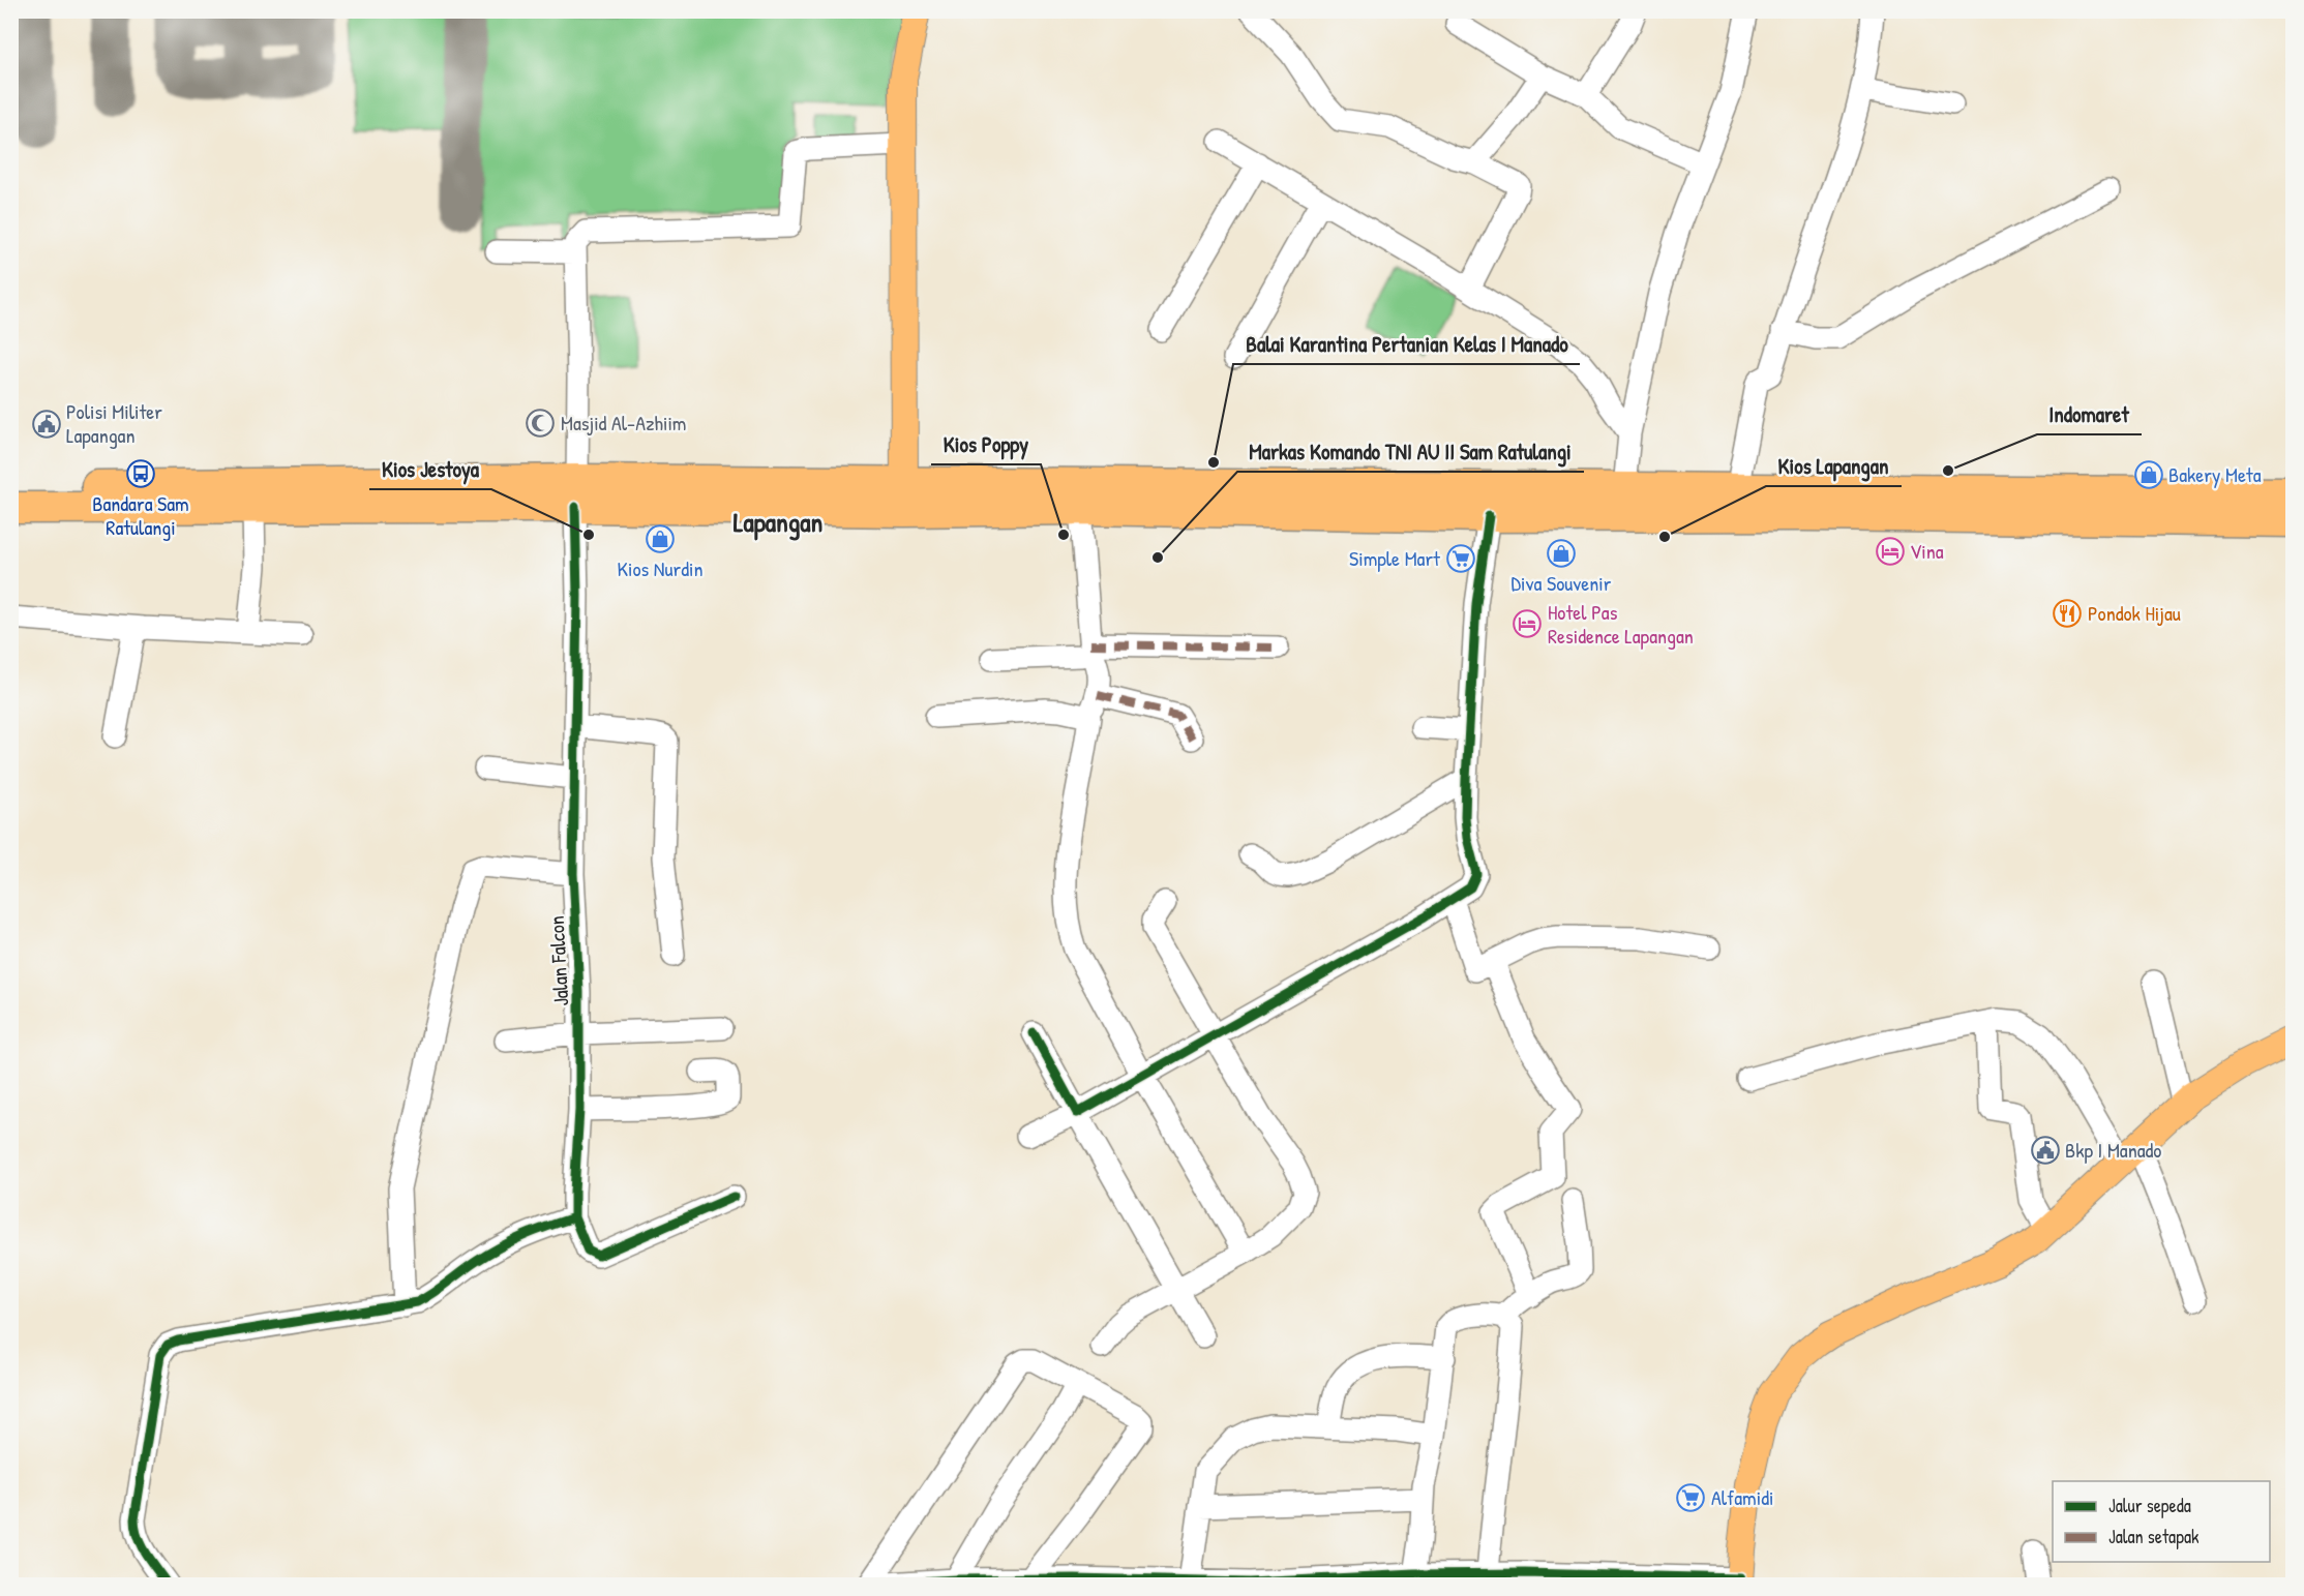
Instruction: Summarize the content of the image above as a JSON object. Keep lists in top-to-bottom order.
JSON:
{
  "streets": {
    "street": ["Jalan Falcon"]
  },
  "districts": ["Lapangan"],
  "places": {
    "mosque": ["Masjid Al-Azhiim"],
    "public building": ["Polisi Militer Lapangan", "Bkp I Manado"],
    "other": [
      "Balai Karantina Pertanian Kelas I Manado",
      "Indomaret",
      "Kios Jestoya",
      "Kios Poppy",
      "Kios Lapangan",
      "Markas Komando TNI AU II Sam Ratulangi"
    ],
    "bus stop": ["Bandara Sam Ratulangi"],
    "shop": ["Bakery Meta", "Kios Nurdin", "Diva Souvenir"],
    "hotel": ["Vina", "Hotel Pas Residence Lapangan"],
    "supermarket": ["Simple Mart", "Alfamidi"],
    "restaurant": ["Pondok Hijau"]
  },
  "legend": ["Jalur sepeda", "Jalan setapak"]
}
